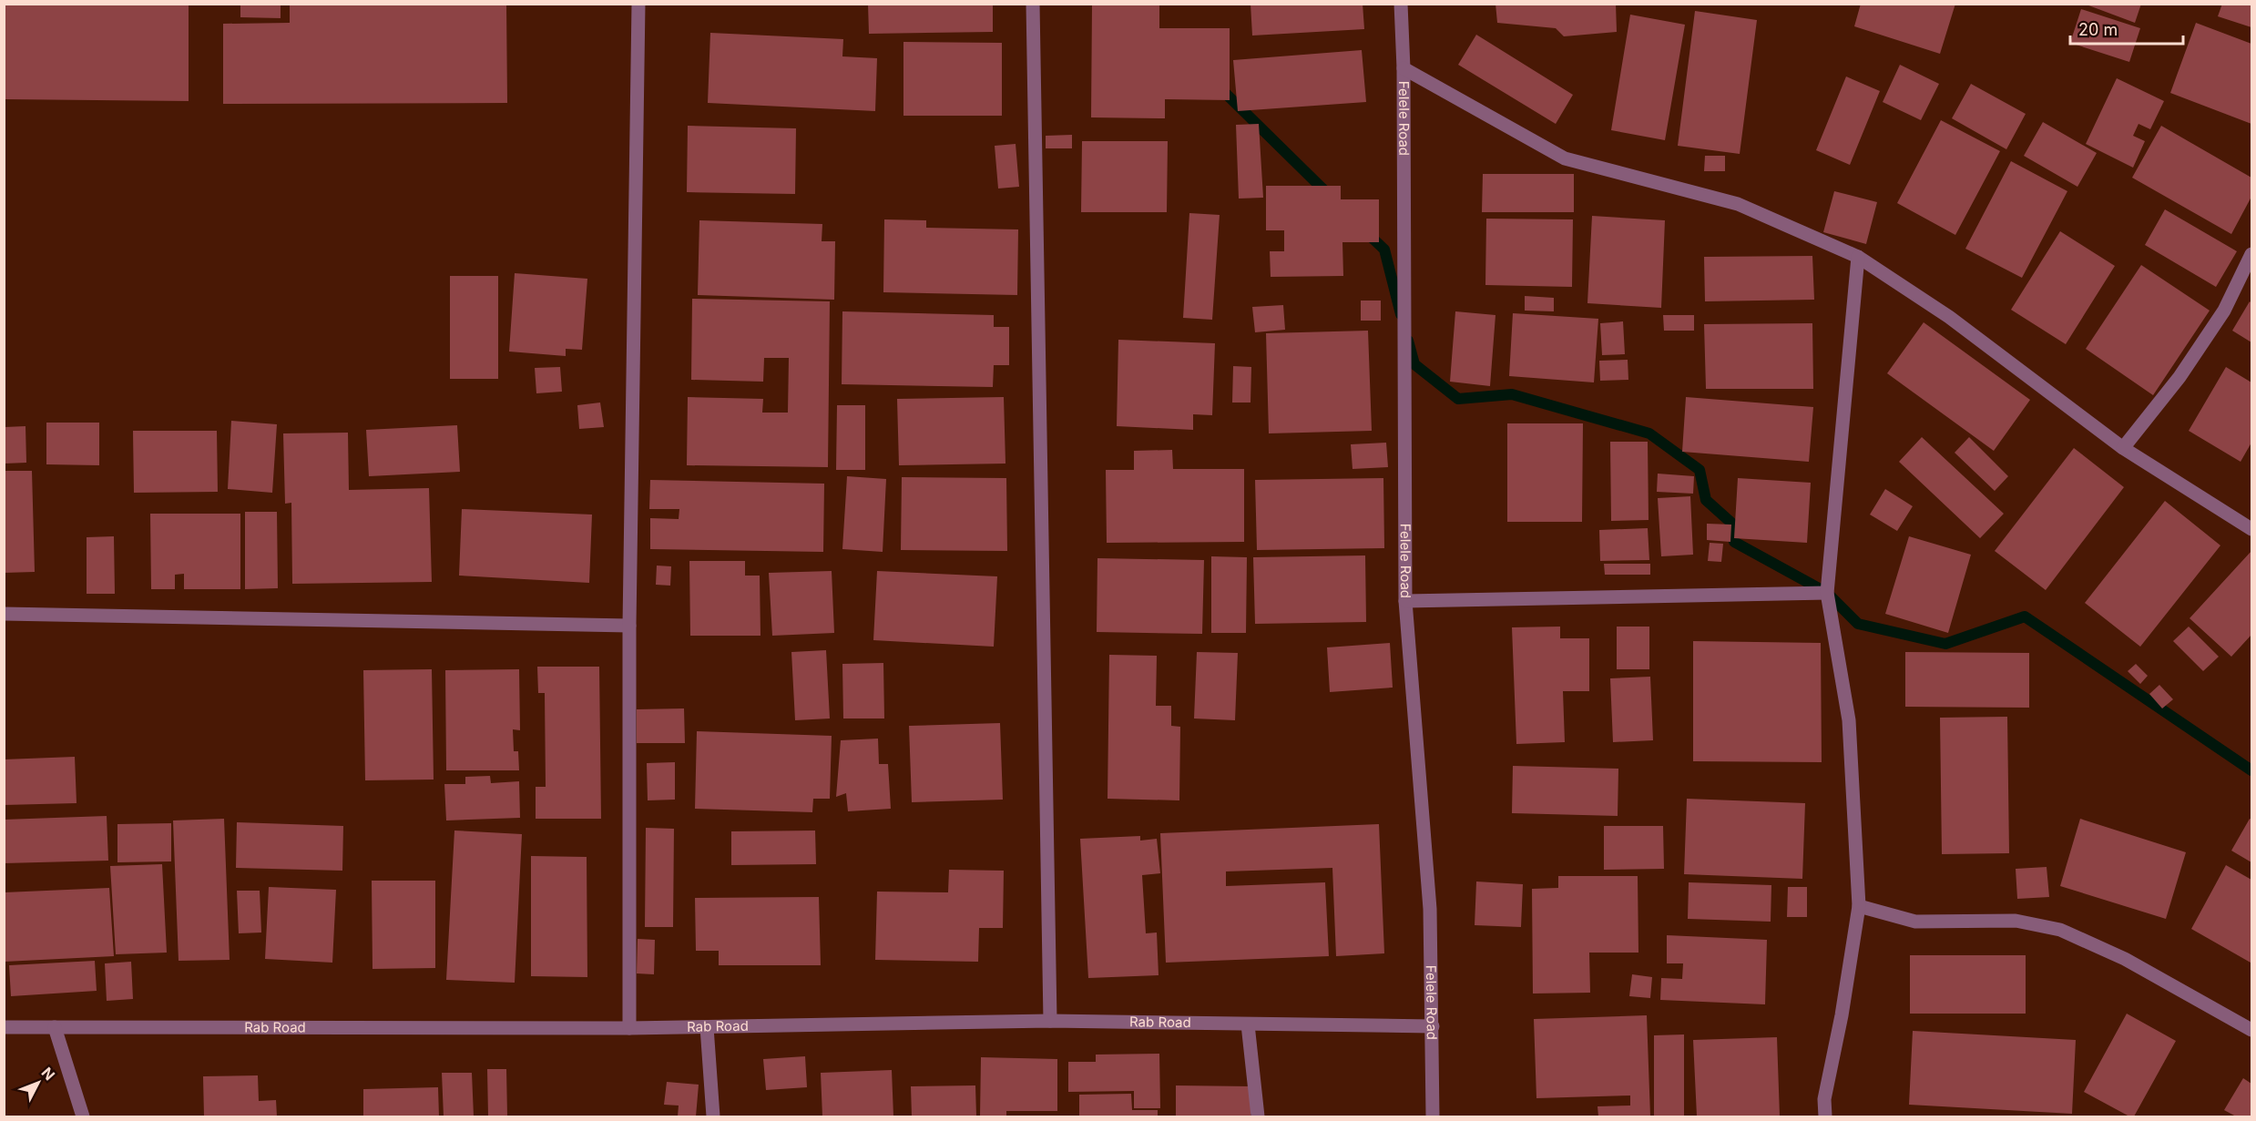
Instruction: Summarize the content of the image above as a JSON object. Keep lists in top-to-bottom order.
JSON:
{
  "streets": {
    "street": ["Felele Road", "Rab Road"]
  },
  "crossings": [
    ["Felele Road", "Rab Road"]
  ],
  "scale_bar": "20 m",
  "north": "top right"
}
